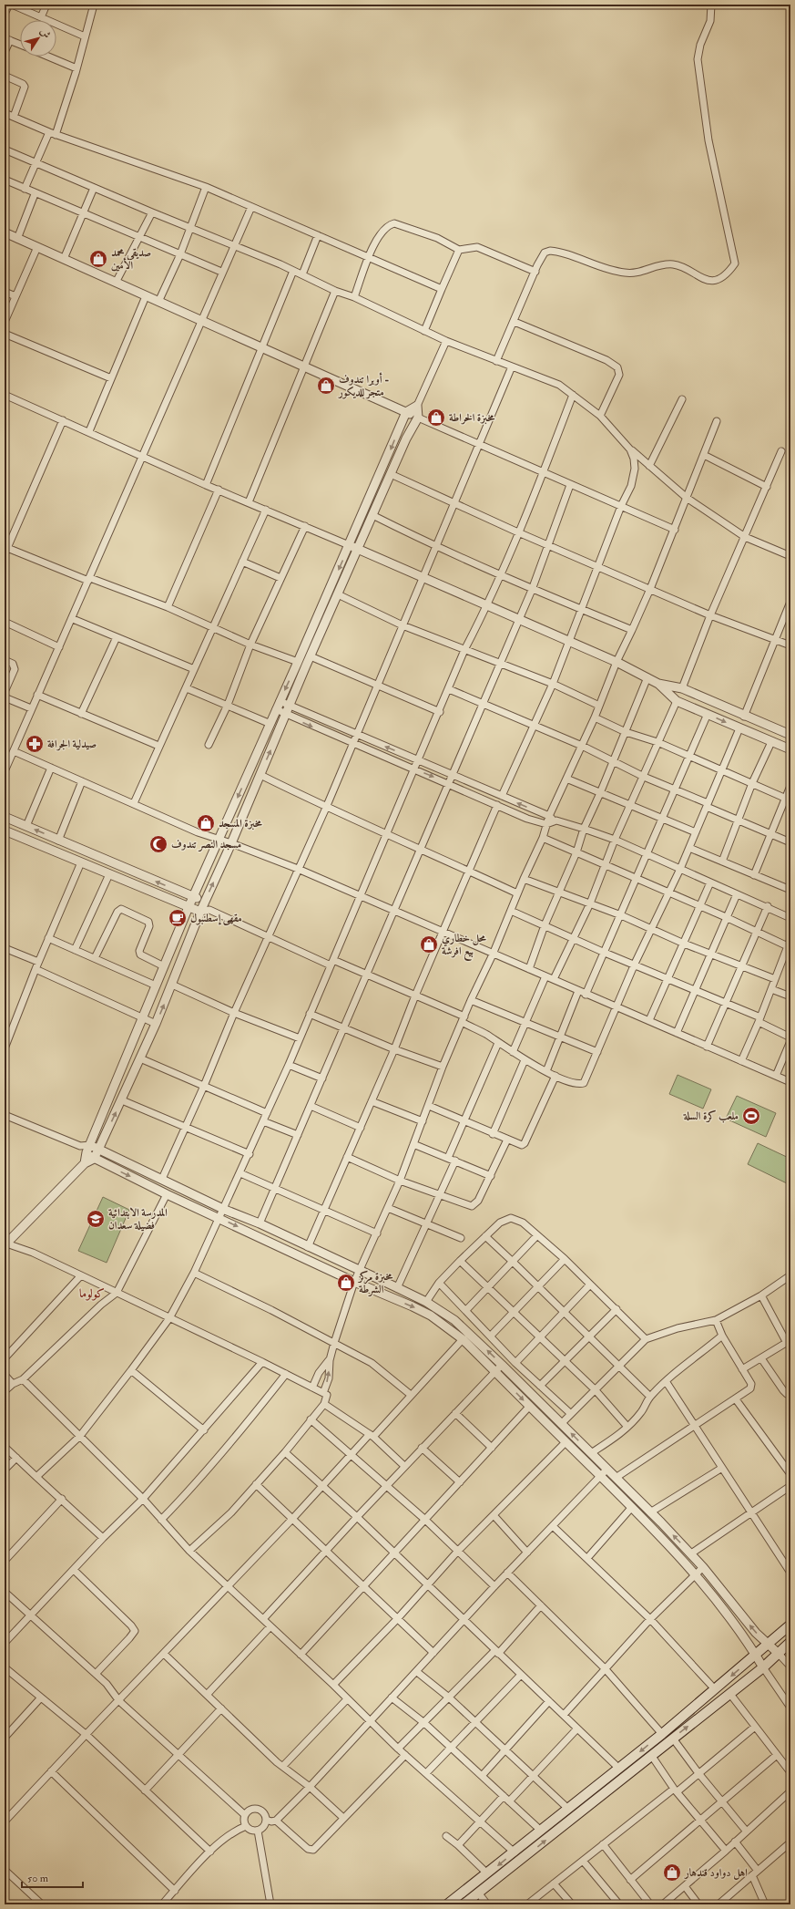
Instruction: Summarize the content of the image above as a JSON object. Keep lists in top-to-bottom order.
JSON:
{
  "districts": ["كولوما"],
  "places": {
    "shop": [
      "صديقي محمد الأمين",
      "أوبرا تندوف - متجر للديكور",
      "مخبزة الخراطة",
      "مخبزة المسجد",
      "محل خطاري بيع افرشة",
      "مخبزة مركز الشرطة",
      "اهل دواود قندهار"
    ],
    "pharmacy": ["صيدلية الجرافة"],
    "mosque": ["مسجد النصر تندوف"],
    "cafe": ["مقهى إسطنبول"],
    "sports": ["ملعب كرة السلة"],
    "school or university": ["المدرسة الابتدائية فضيلة سعدان"]
  },
  "scale_bar": "50 m",
  "north": "top right"
}
